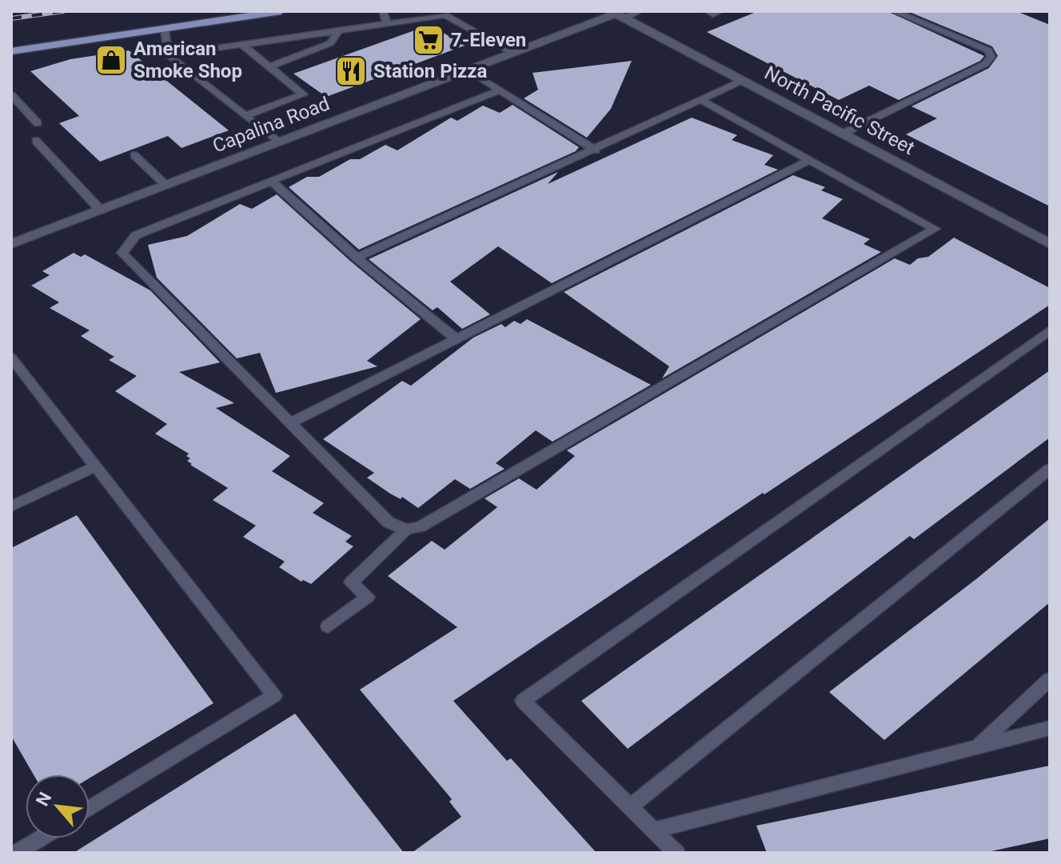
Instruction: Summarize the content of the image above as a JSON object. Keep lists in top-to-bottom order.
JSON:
{
  "streets": {
    "street": ["North Pacific Street", "Capalina Road"]
  },
  "crossings": [
    ["North Pacific Street", "Capalina Road"]
  ],
  "places": {
    "supermarket": ["7-Eleven"],
    "shop": ["American Smoke Shop"],
    "restaurant": ["Station Pizza"]
  },
  "north": "top left"
}
